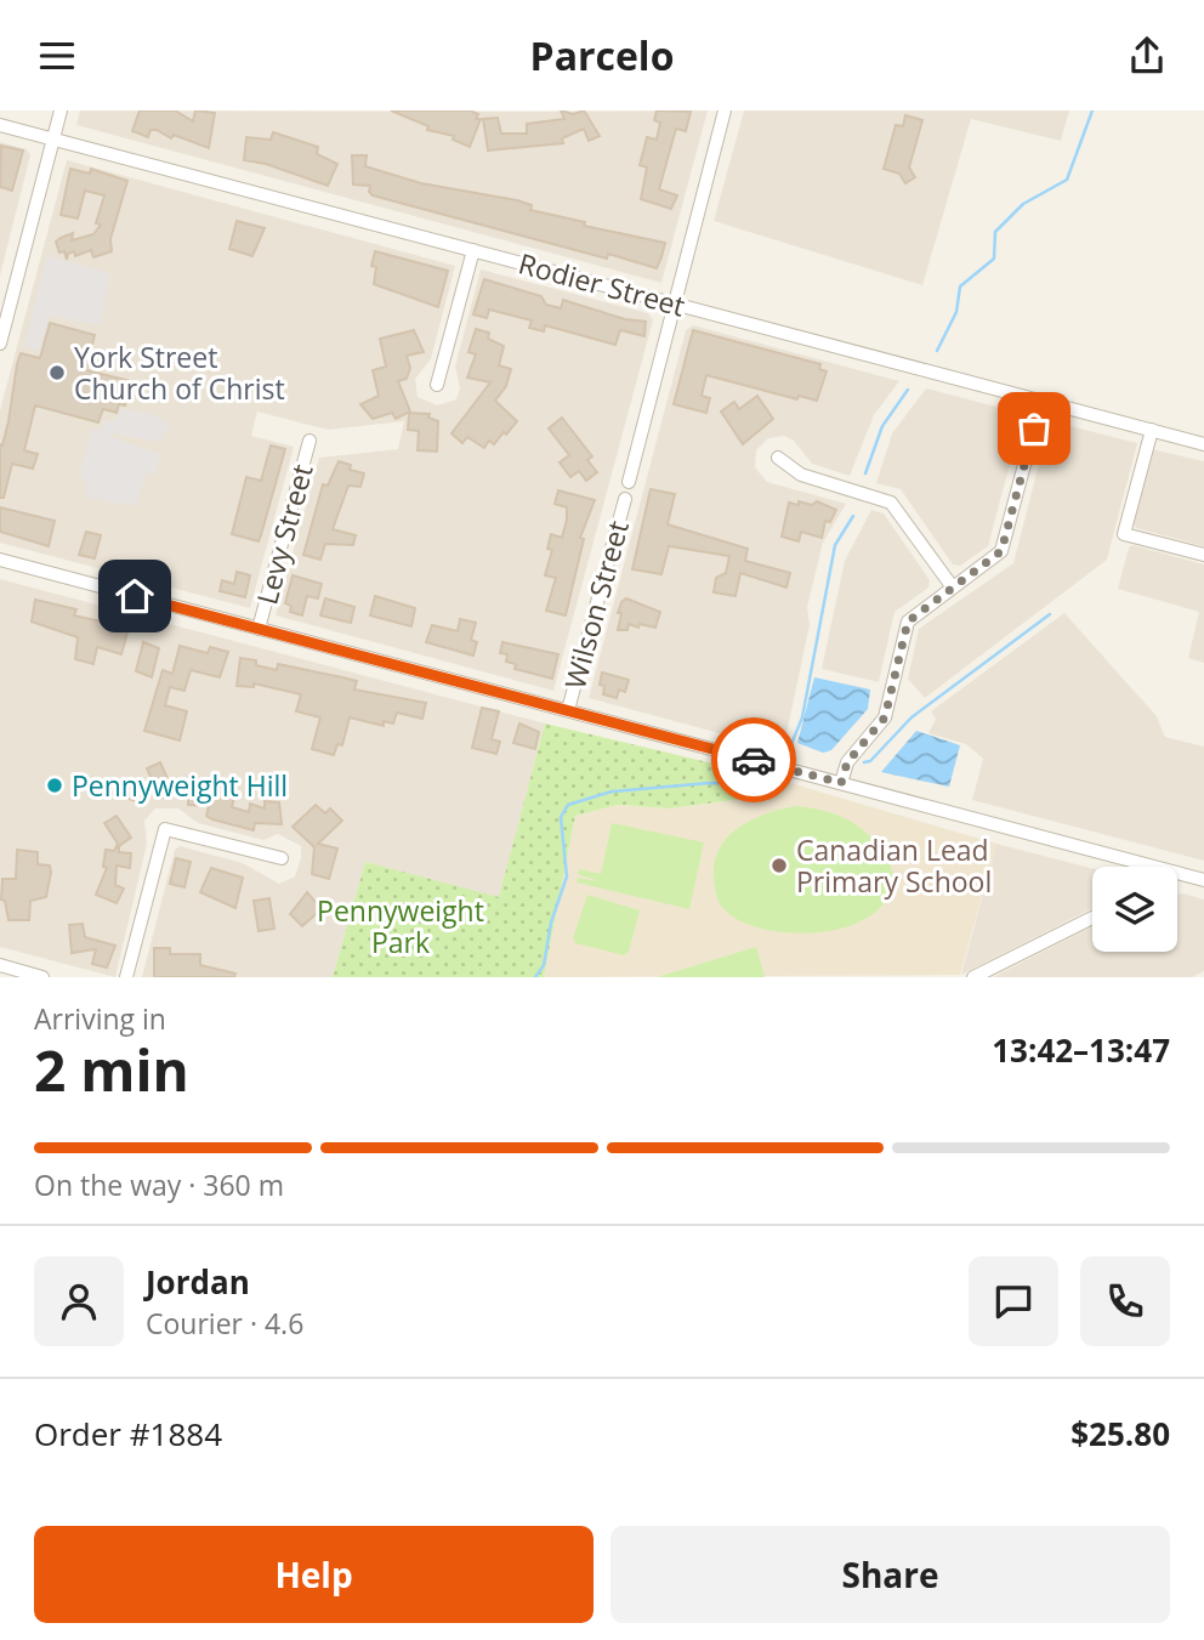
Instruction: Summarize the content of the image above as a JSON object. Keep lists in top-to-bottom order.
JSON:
{
  "streets": {
    "street": ["Rodier Street", "Levy Street", "Wilson Street"]
  },
  "parks": ["Pennyweight Park"],
  "places": ["York Street Church of Christ", "Pennyweight Hill", "Canadian Lead Primary School"],
  "page": {
    "header": "Parcelo",
    "heading": ["2 min", "Arriving in", "13:42–13:47"],
    "panel": [
      "Jordan",
      "Courier · 4.6",
      "Order #1884",
      "$25.80"
    ],
    "bar": "On the way · 360 m",
    "buttons": ["Help", "Share"]
  }
}
